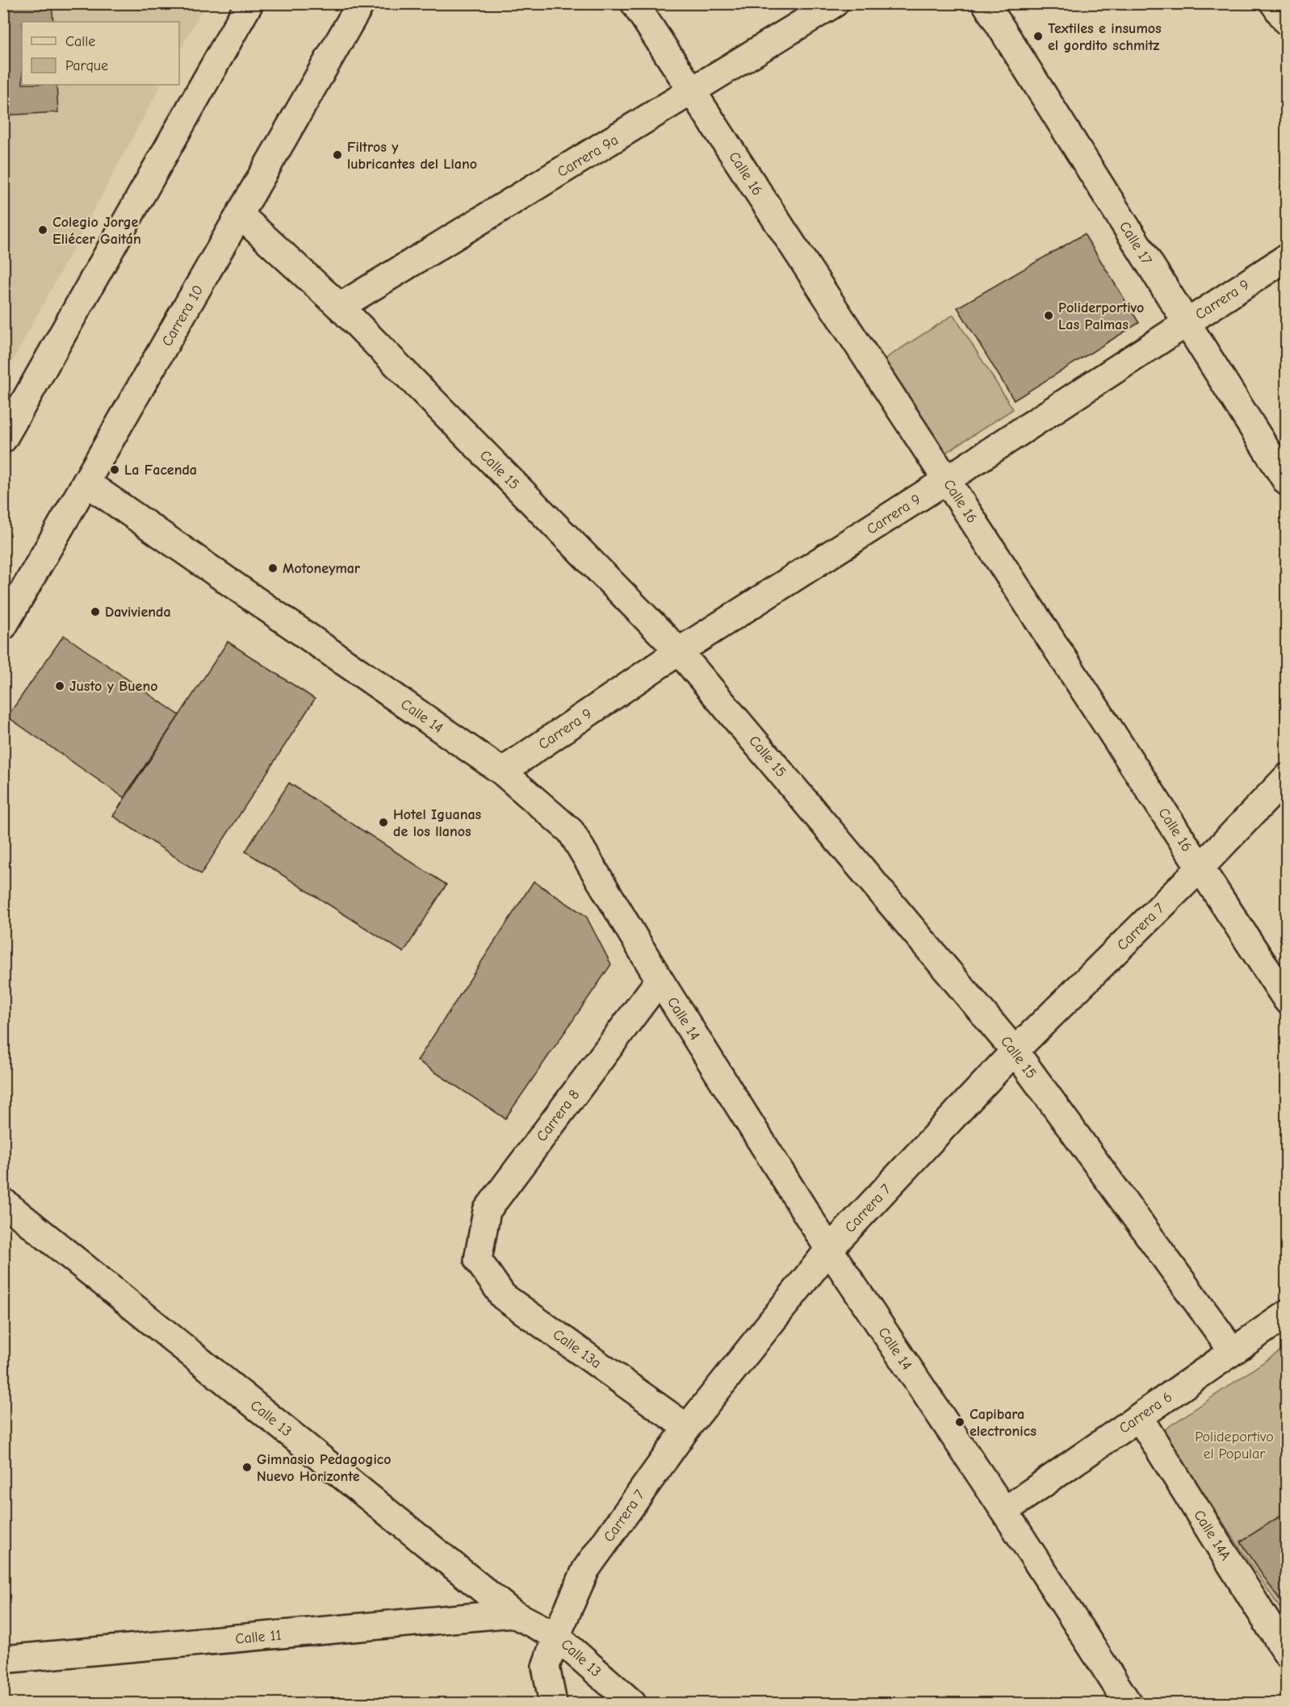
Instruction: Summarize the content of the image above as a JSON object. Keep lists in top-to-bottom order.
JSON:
{
  "streets": {
    "street": [
      "Carrera 9a",
      "Calle 16",
      "Calle 17",
      "Carrera 9",
      "Carrera 10",
      "Calle 15",
      "Calle 14",
      "Carrera 7",
      "Carrera 8",
      "Calle 13a",
      "Carrera 6",
      "Calle 13",
      "Calle 14A",
      "Calle 11"
    ]
  },
  "crossings": [
    ["Carrera 9a", "Calle 16"],
    ["Carrera 9a", "Calle 15"],
    ["Calle 16", "Carrera 9"],
    ["Calle 16", "Carrera 7"],
    ["Calle 17", "Carrera 9"],
    ["Carrera 9", "Calle 15"],
    ["Carrera 9", "Calle 14"],
    ["Carrera 10", "Calle 15"],
    ["Carrera 10", "Calle 14"],
    ["Calle 15", "Carrera 7"],
    ["Calle 15", "Carrera 6"],
    ["Calle 14", "Carrera 7"],
    ["Calle 14", "Carrera 8"],
    ["Calle 14", "Carrera 6"],
    ["Carrera 7", "Calle 13a"],
    ["Carrera 7", "Calle 13"],
    ["Carrera 8", "Calle 13a"],
    ["Carrera 6", "Calle 14A"],
    ["Calle 13", "Calle 11"]
  ],
  "parks": ["Polideportivo el Popular"],
  "places": [
    "Textiles e insumos el gordito schmitz",
    "Filtros y lubricantes del Llano",
    "Colegio Jorge Eliécer Gaitán",
    "Poliderportivo Las Palmas",
    "La Facenda",
    "Motoneymar",
    "Davivienda",
    "Justo y Bueno",
    "Hotel Iguanas de los llanos",
    "Capibara electronics",
    "Gimnasio Pedagogico Nuevo Horizonte"
  ],
  "legend": ["Calle", "Parque"]
}
